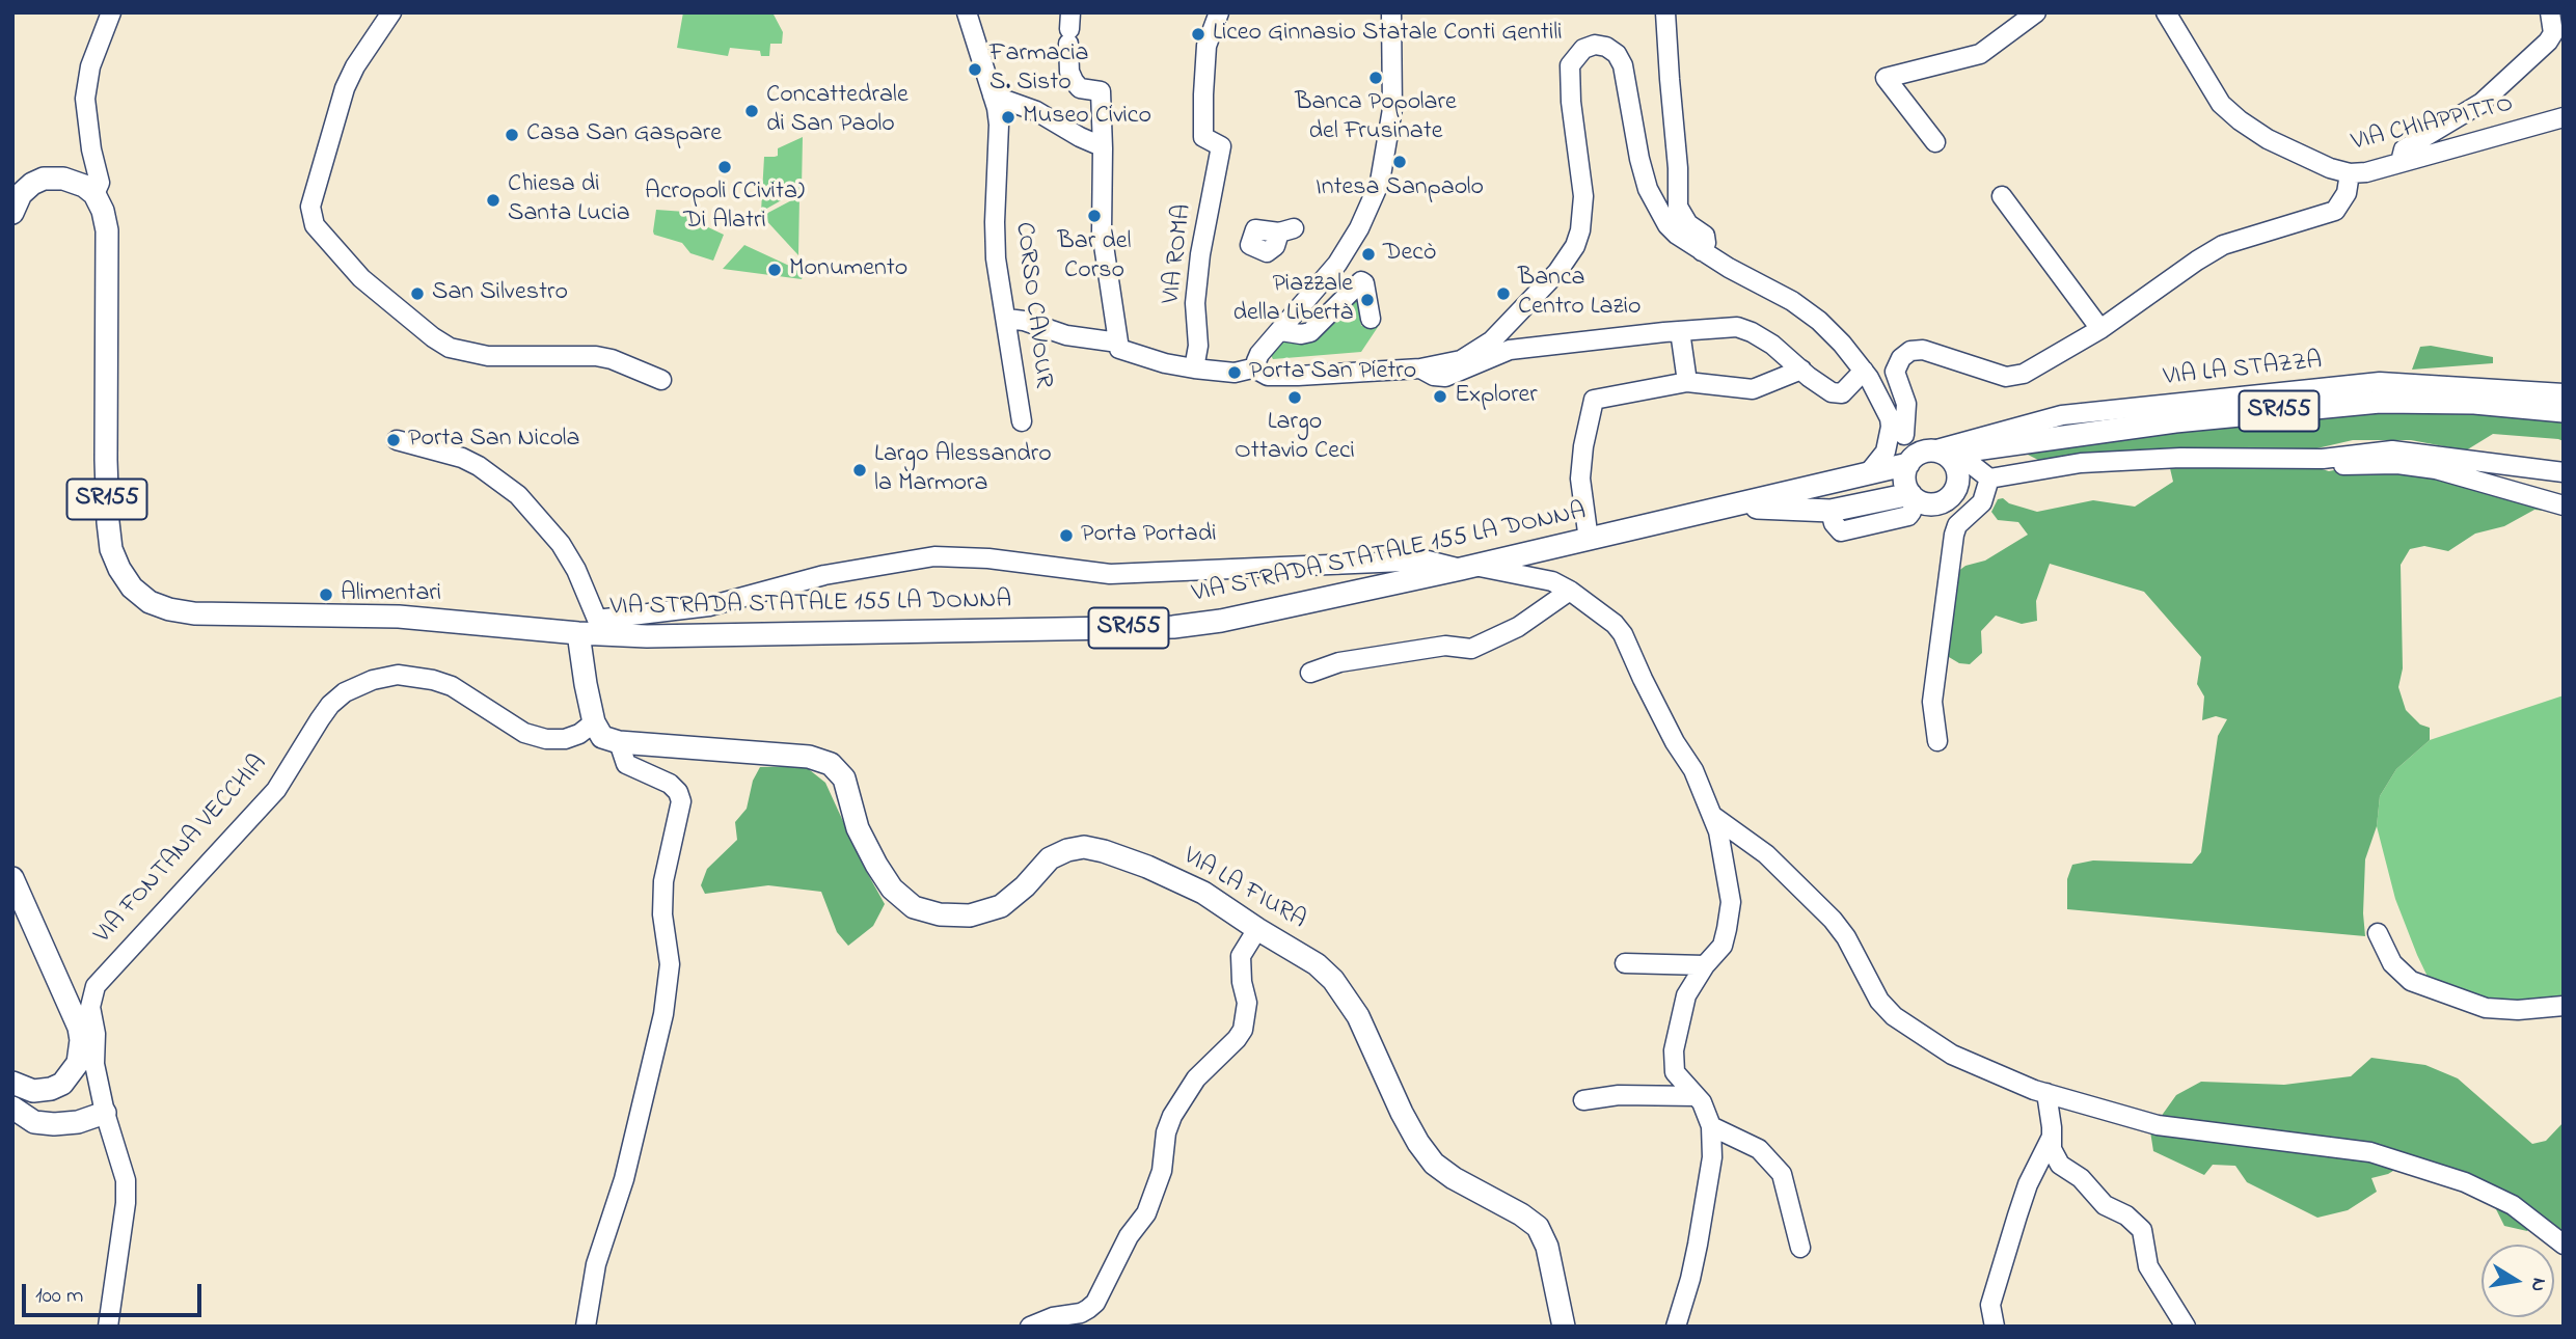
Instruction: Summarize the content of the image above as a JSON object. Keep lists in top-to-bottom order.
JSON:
{
  "streets": {
    "main road": ["SR155", "VIA STRADA STATALE 155 LA DONNA", "VIA LA FIURA"],
    "street": [
      "VIA CHIAPPITTO",
      "VIA ROMA",
      "CORSO CAVOUR",
      "VIA LA STAZZA",
      "VIA FONTANA VECCHIA"
    ]
  },
  "places": [
    "Liceo Ginnasio Statale Conti Gentili",
    "Farmacia S. Sisto",
    "Banca Popolare del Frusinate",
    "Concattedrale di San Paolo",
    "Museo Civico",
    "Casa San Gaspare",
    "Intesa Sanpaolo",
    "Acropoli (Civita) Di Alatri",
    "Chiesa di Santa Lucia",
    "Bar del Corso",
    "Decò",
    "Monumento",
    "San Silvestro",
    "Banca Centro Lazio",
    "Piazzale della Libertà",
    "Porta San Pietro",
    "Explorer",
    "Largo Ottavio Ceci",
    "Porta San Nicola",
    "Largo Alessandro la Marmora",
    "Porta Portadi",
    "Alimentari"
  ],
  "scale_bar": "100 m",
  "north": "right"
}
